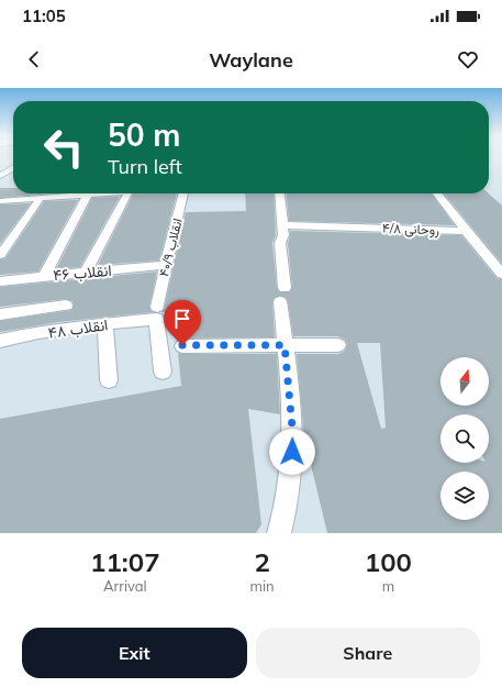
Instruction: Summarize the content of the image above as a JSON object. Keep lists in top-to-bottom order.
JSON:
{
  "streets": {
    "street": [
      "روحانی ۴/۸",
      "انقلاب ۴۰/۹",
      "انقلاب ۴۶",
      "انقلاب ۴۸"
    ]
  },
  "crossings": [
    ["انقلاب ۴۰/۹", "انقلاب ۴۶"],
    ["انقلاب ۴۰/۹", "انقلاب ۴۸"]
  ],
  "north": "top",
  "page": {
    "status": "11:05",
    "header": "Waylane",
    "turn": ["50 m", "Turn left"],
    "eta": [
      "11:07",
      "Arrival",
      "2",
      "min",
      "100",
      "m"
    ],
    "buttons": ["Exit", "Share"]
  }
}
